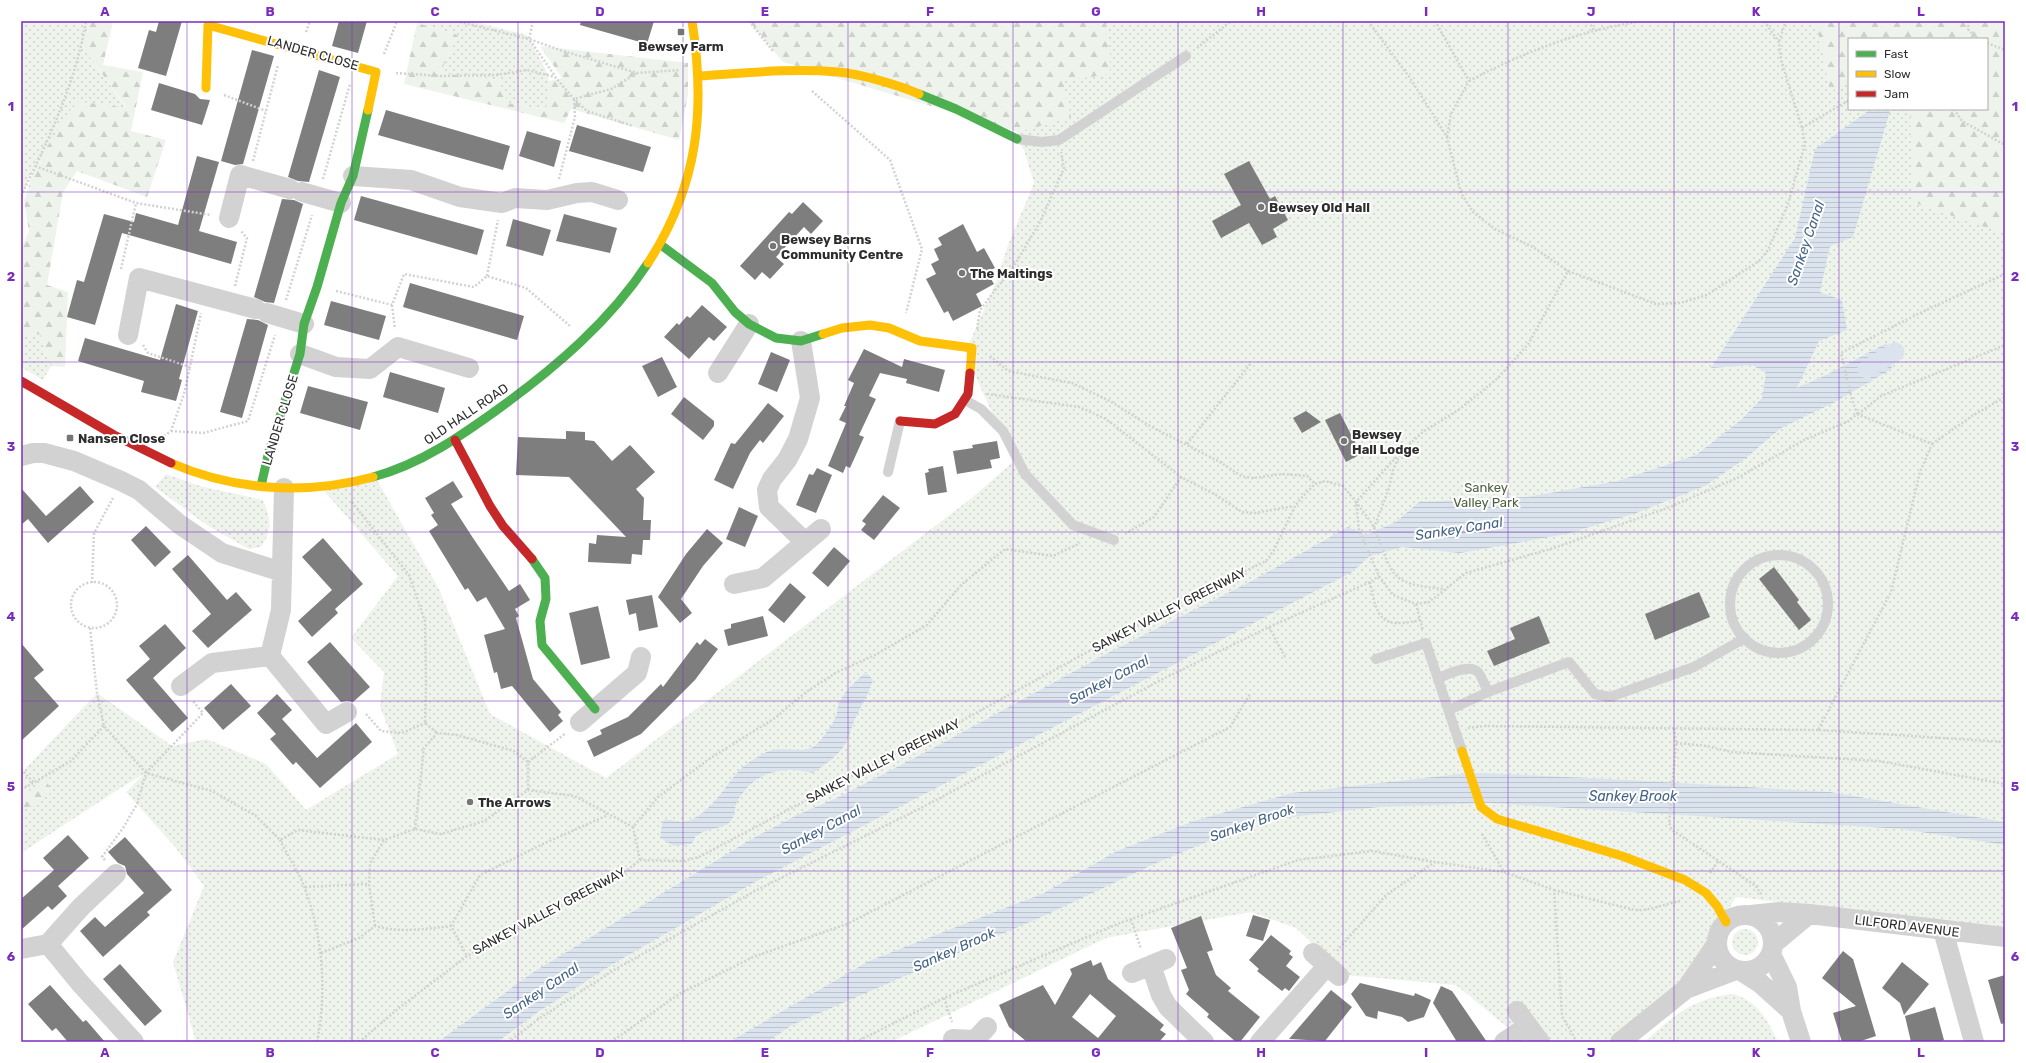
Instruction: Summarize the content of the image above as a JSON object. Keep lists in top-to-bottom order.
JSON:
{
  "streets": {
    "street": ["LANDER CLOSE", "OLD HALL ROAD", "LILFORD AVENUE"],
    "path": ["SANKEY VALLEY GREENWAY"]
  },
  "crossings": [
    ["LANDER CLOSE", "OLD HALL ROAD"]
  ],
  "water": ["Sankey Canal", "Sankey Brook"],
  "parks": ["Sankey Valley Park"],
  "places": {
    "transit": ["Bewsey Farm", "Nansen Close"],
    "other": [
      "Bewsey Old Hall",
      "Bewsey Barns Community Centre",
      "The Maltings",
      "Bewsey Hall Lodge",
      "The Arrows"
    ]
  },
  "legend": ["Fast", "Slow", "Jam"],
  "grid": {
    "columns": [
      "A",
      "B",
      "C",
      "D",
      "E",
      "F",
      "G",
      "H",
      "I",
      "J",
      "K",
      "L"
    ],
    "rows": [
      "1",
      "2",
      "3",
      "4",
      "5",
      "6"
    ]
  }
}
